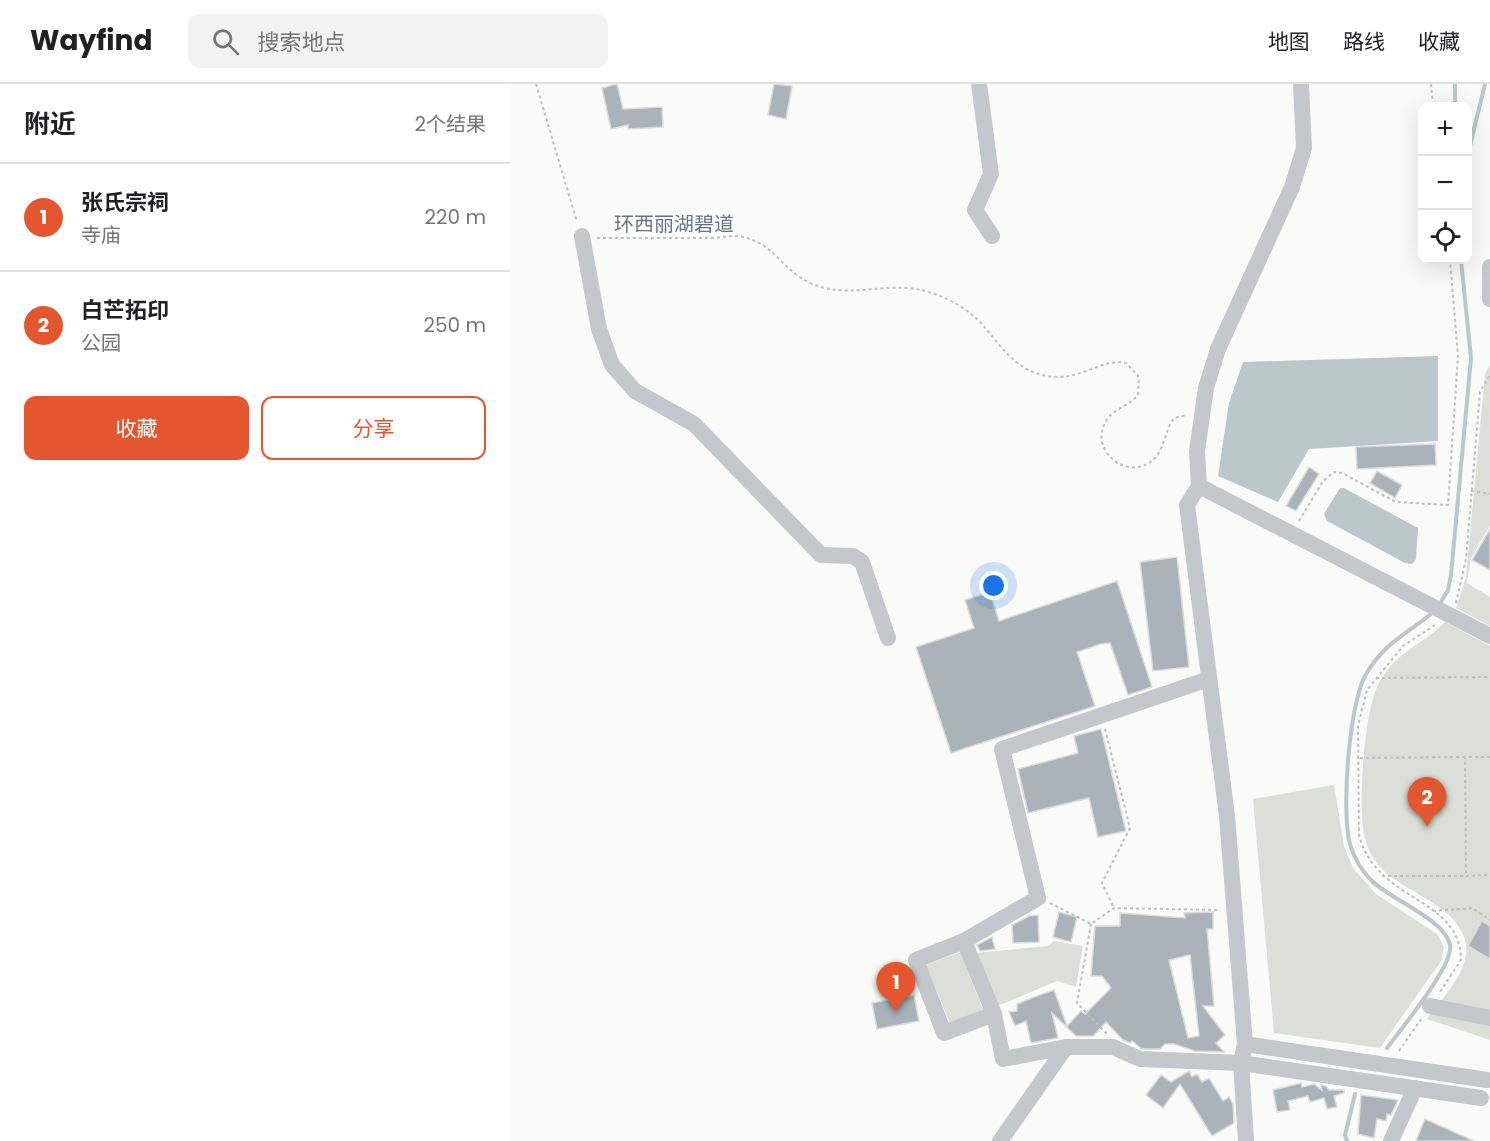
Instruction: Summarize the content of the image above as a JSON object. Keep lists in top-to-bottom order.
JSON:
{
  "streets": {
    "path": ["环西丽湖碧道"]
  },
  "page": {
    "header": "Wayfind",
    "search": "搜索地点",
    "nav": ["地图", "路线", "收藏"],
    "heading": ["附近", "2个结果"],
    "map_buttons": ["+", "−"],
    "list": [
      {
        "mark": "1",
        "name": "张氏宗祠",
        "note": "寺庙",
        "value": "220 m"
      },
      {
        "mark": "2",
        "name": "白芒拓印",
        "note": "公园",
        "value": "250 m"
      }
    ],
    "buttons": ["收藏", "分享"],
    "pins": ["2", "1"]
  }
}
